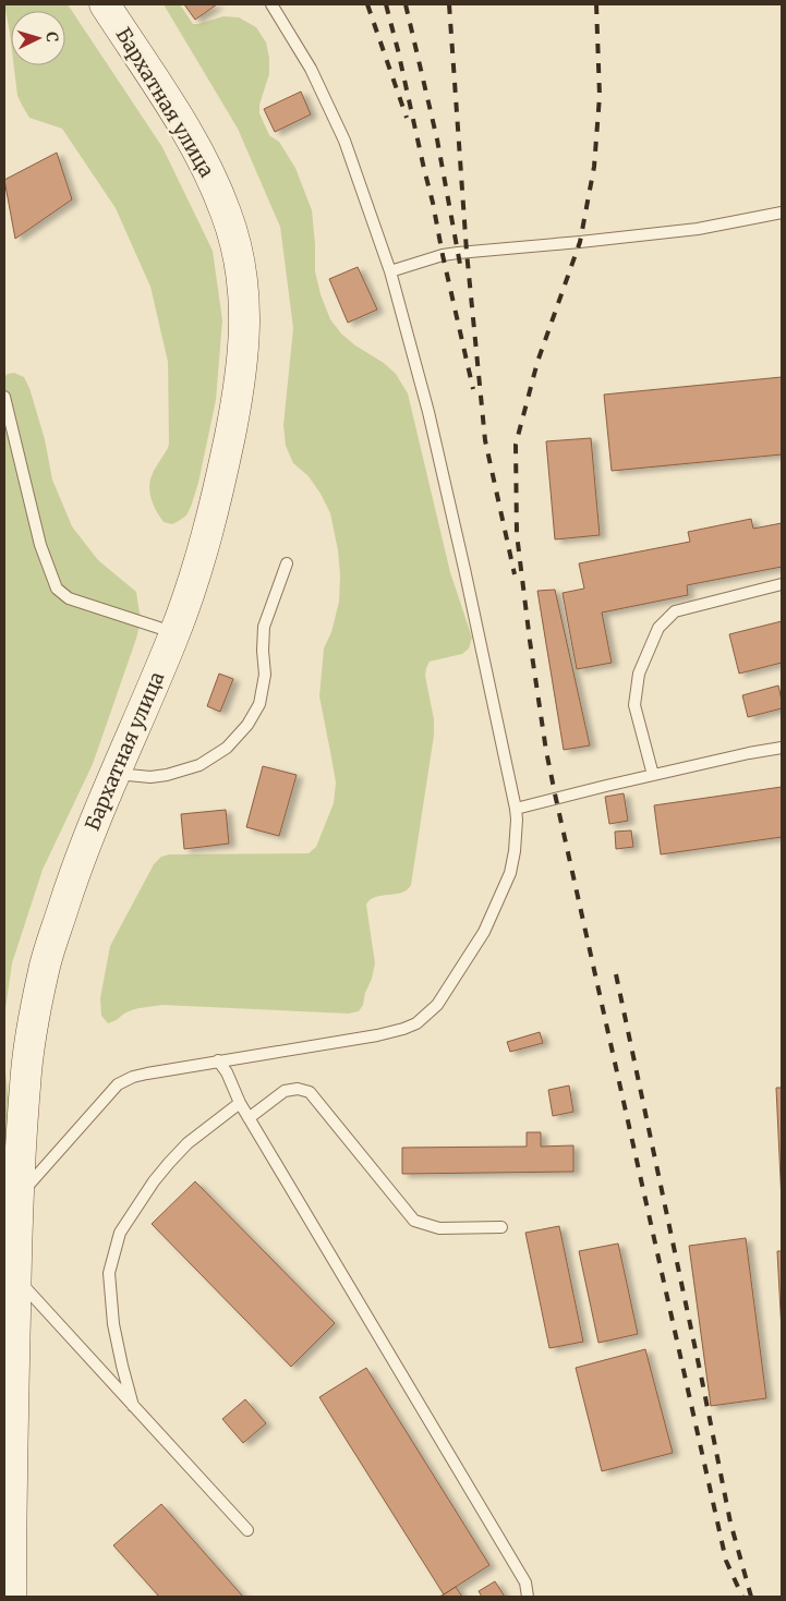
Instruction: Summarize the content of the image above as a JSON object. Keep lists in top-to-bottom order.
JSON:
{
  "streets": {
    "street": ["Бархатная улица"]
  },
  "north": "right"
}
